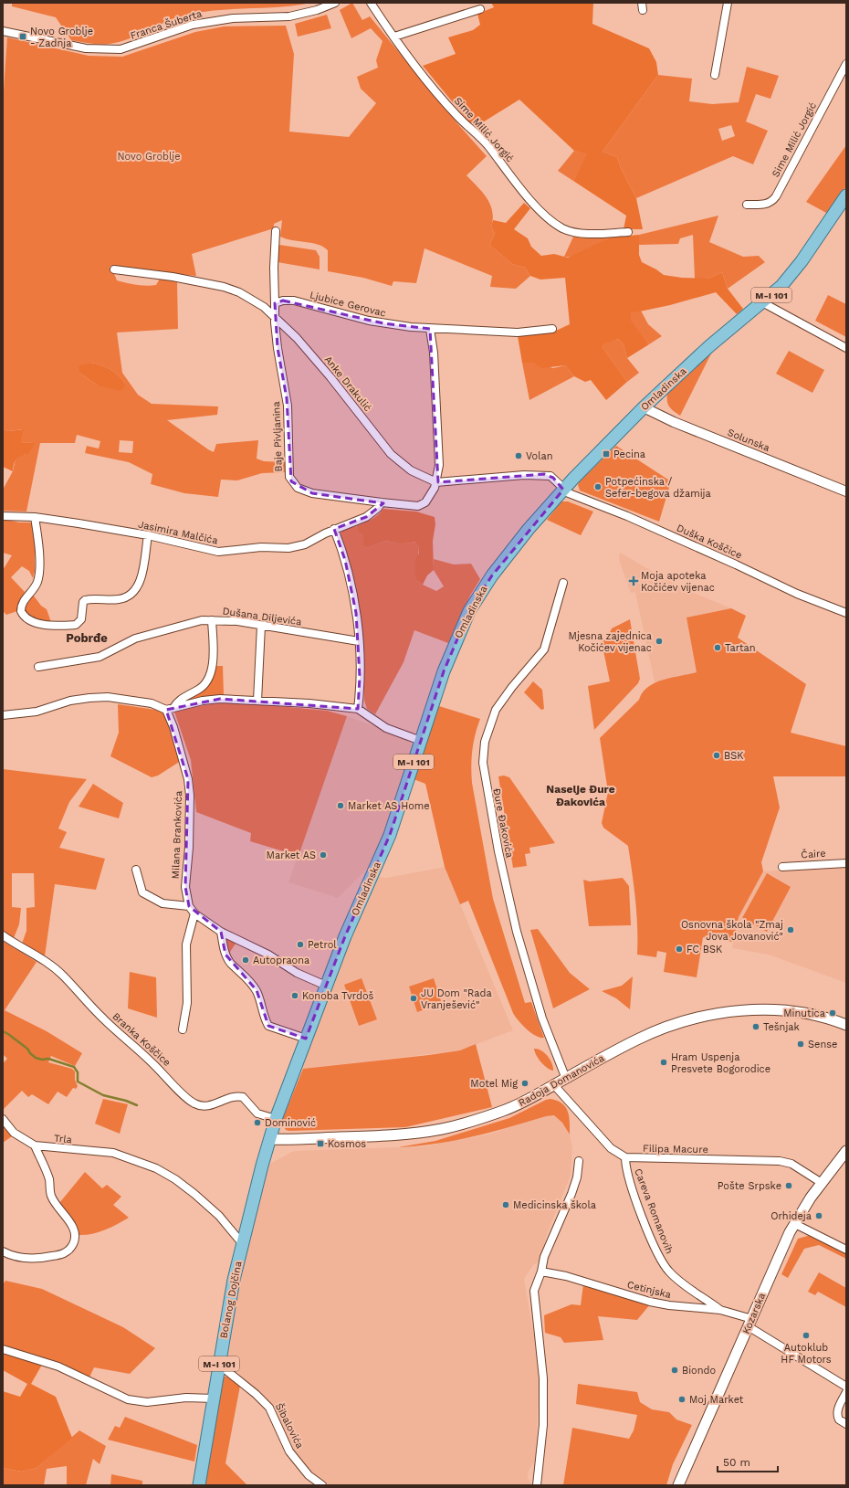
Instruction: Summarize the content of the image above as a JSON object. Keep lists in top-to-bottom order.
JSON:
{
  "streets": {
    "main road": [
      "M-I 101",
      "Omladinska",
      "Radoja Domanovića",
      "Bolanog Dojčina",
      "Kozarska"
    ],
    "street": [
      "Franca Šuberta",
      "Sime Milić Jorgić",
      "Ljubice Gerovac",
      "Anke Drakulić",
      "Baje Pivljanina",
      "Solunska",
      "Jasimira Malčića",
      "Duška Koščice",
      "Dušana Diljevića",
      "Đure Đakovića",
      "Milana Brankovića",
      "Čaire",
      "Branka Koščice",
      "Trla",
      "Filipa Macure",
      "Careva Romanovih",
      "Cetinjska",
      "Šibalovića"
    ]
  },
  "crossings": [
    ["Anke Drakulić", "Omladinska"],
    ["Anke Drakulić", "Baje Pivljanina"],
    ["Anke Drakulić", "Duška Koščice"],
    ["Omladinska", "Solunska"],
    ["Omladinska", "Duška Koščice"],
    ["Omladinska", "Milana Brankovića"],
    ["Omladinska", "Branka Koščice"],
    ["Omladinska", "Radoja Domanovića"],
    ["Omladinska", "Bolanog Dojčina"],
    ["Baje Pivljanina", "Jasimira Malčića"],
    ["Đure Đakovića", "Radoja Domanovića"],
    ["Radoja Domanovića", "Bolanog Dojčina"],
    ["Trla", "Bolanog Dojčina"],
    ["Filipa Macure", "Careva Romanovih"],
    ["Filipa Macure", "Kozarska"],
    ["Careva Romanovih", "Cetinjska"],
    ["Cetinjska", "Kozarska"],
    ["Bolanog Dojčina", "Šibalovića"]
  ],
  "districts": ["Pobrđe", "Naselje Đure Đakovića"],
  "parks": ["Novo Groblje"],
  "places": {
    "transit": ["Novo Groblje - Zadnja", "Pecina", "Kosmos"],
    "other": [
      "Volan",
      "Potpećinska / Sefer-begova džamija",
      "Mjesna zajednica Kočićev vijenac",
      "Tartan",
      "BSK",
      "Market AS Home",
      "Market AS",
      "Osnovna škola \"Zmaj Jova Jovanović\"",
      "Petrol",
      "FC BSK",
      "Autopraona",
      "Konoba Tvrdoš",
      "JU Dom \"Rada Vranješević\"",
      "Minutica",
      "Tešnjak",
      "Sense",
      "Hram Uspenja Presvete Bogorodice",
      "Motel Mig",
      "Dominović",
      "Pošte Srpske",
      "Medicinska škola",
      "Orhideja",
      "Autoklub HF Motors",
      "Biondo",
      "Moj Market"
    ],
    "health": ["Moja apoteka Kočićev vijenac"]
  },
  "scale_bar": "50 m"
}
